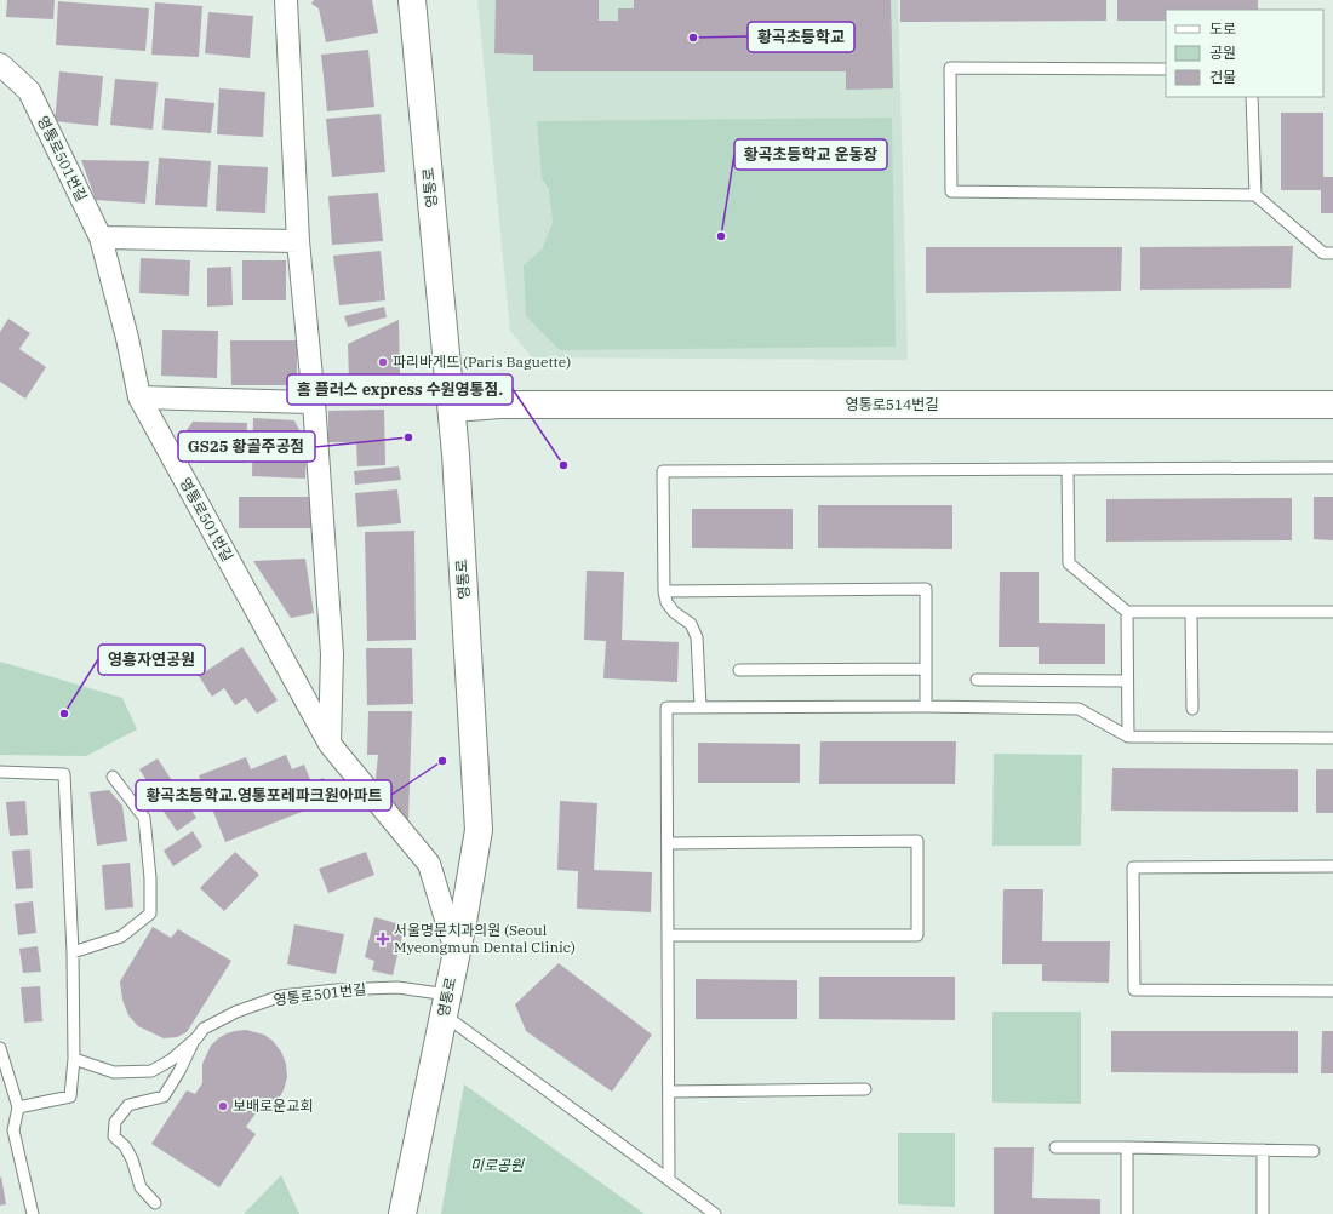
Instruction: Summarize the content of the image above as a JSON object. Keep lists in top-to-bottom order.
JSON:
{
  "streets": {
    "street": ["영통로501번길", "영통로", "영통로514번길"]
  },
  "crossings": [
    ["영통로501번길", "영통로"],
    ["영통로", "영통로514번길"]
  ],
  "parks": ["미로공원"],
  "places": {
    "other": [
      "황곡초등학교",
      "황곡초등학교 운동장",
      "파리바게뜨 (Paris Baguette)",
      "GS25 황골주공점",
      "홈 플러스 express 수원영통점.",
      "영흥자연공원",
      "황곡초등학교.영통포레파크원아파트",
      "보배로운교회"
    ],
    "health": ["서울명문치과의원 (Seoul Myeongmun Dental Clinic)"]
  },
  "legend": ["도로", "공원", "건물"]
}
